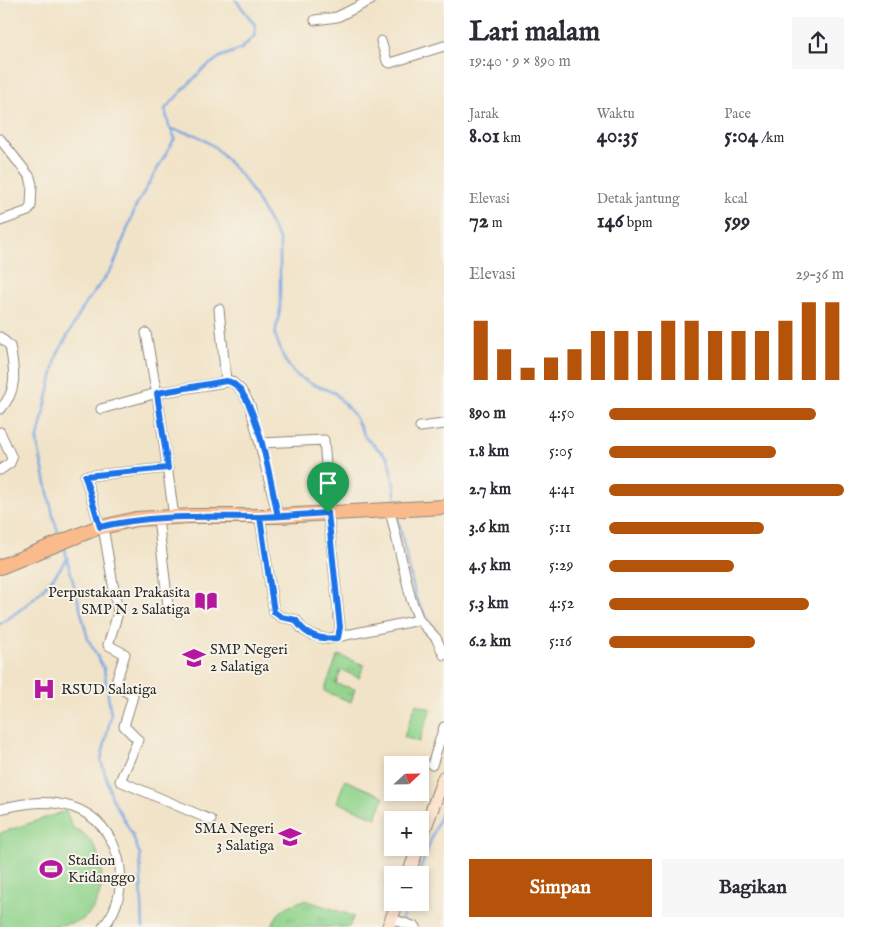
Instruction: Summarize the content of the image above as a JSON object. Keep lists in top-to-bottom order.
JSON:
{
  "places": {
    "library": ["Perpustakaan Prakasita SMP N 2 Salatiga"],
    "school or university": ["SMP Negeri 2 Salatiga", "SMA Negeri 3 Salatiga"],
    "hospital": ["RSUD Salatiga"],
    "sports": ["Stadion Kridanggo"]
  },
  "north": "right",
  "page": {
    "heading": ["Lari malam", "19:40 · 9 × 890 m"],
    "stats": [
      ["Jarak", "8.01 km"],
      ["Waktu", "40:35"],
      ["Pace", "5:04 /km"],
      ["Elevasi", "72 m"],
      ["Detak jantung", "146 bpm"],
      ["kcal", "599"]
    ],
    "chart": ["Elevasi", "29–36 m"],
    "list": [
      {
        "name": "890 m",
        "note": "4:50"
      },
      {
        "name": "1.8 km",
        "note": "5:05"
      },
      {
        "name": "2.7 km",
        "note": "4:41"
      },
      {
        "name": "3.6 km",
        "note": "5:11"
      },
      {
        "name": "4.5 km",
        "note": "5:29"
      },
      {
        "name": "5.3 km",
        "note": "4:52"
      },
      {
        "name": "6.2 km",
        "note": "5:16"
      }
    ],
    "map_buttons": ["+", "−"],
    "buttons": ["Simpan", "Bagikan"]
  }
}
